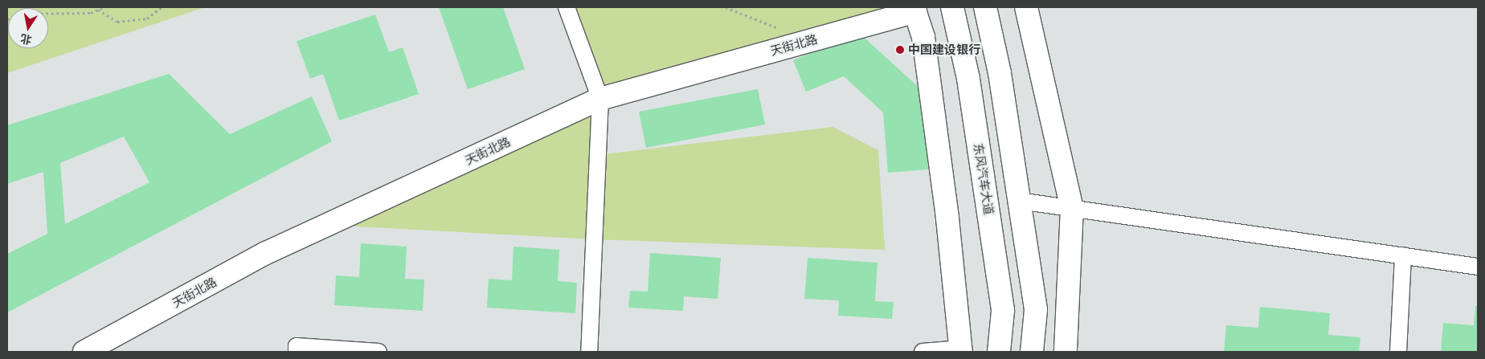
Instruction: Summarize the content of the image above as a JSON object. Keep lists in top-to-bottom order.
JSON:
{
  "streets": {
    "street": ["天街北路", "东风汽车大道"]
  },
  "places": ["中国建设银行"],
  "north": "bottom"
}
